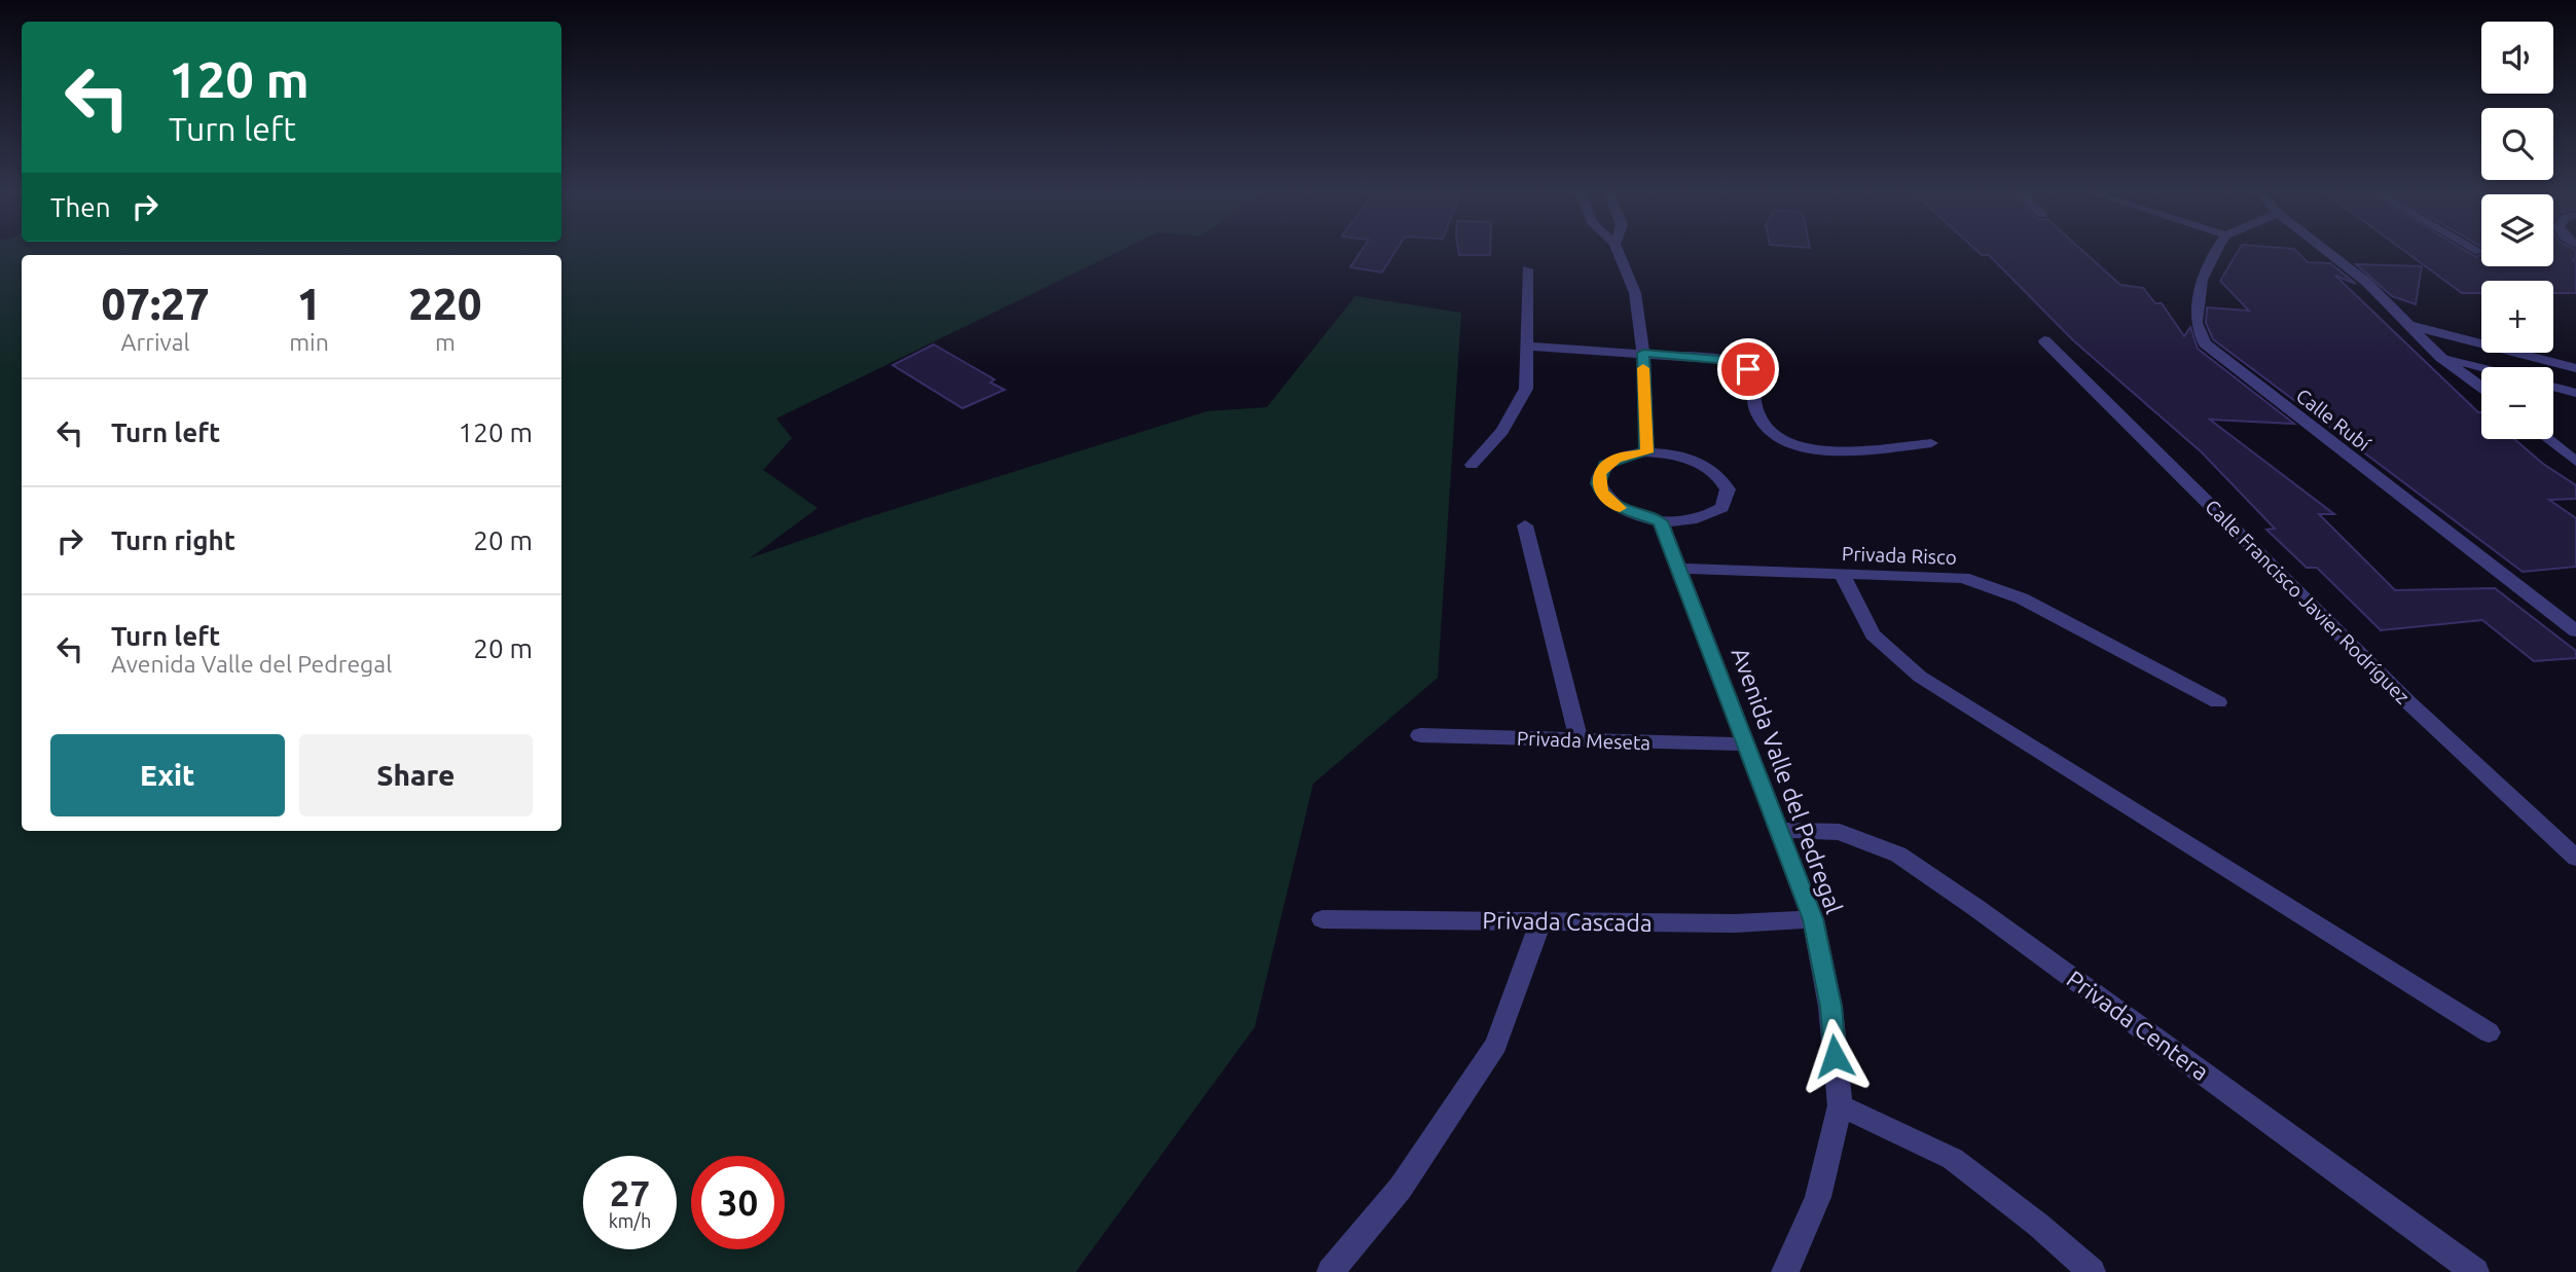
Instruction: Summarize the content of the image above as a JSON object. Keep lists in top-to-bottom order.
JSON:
{
  "streets": {
    "street": [
      "Calle Rubí",
      "Privada Risco",
      "Calle Francisco Javier Rodríguez",
      "Privada Meseta",
      "Avenida Valle del Pedregal",
      "Privada Cascada",
      "Privada Centera"
    ]
  },
  "crossings": [
    ["Privada Risco", "Avenida Valle del Pedregal"],
    ["Privada Meseta", "Avenida Valle del Pedregal"],
    ["Avenida Valle del Pedregal", "Privada Cascada"],
    ["Avenida Valle del Pedregal", "Privada Centera"]
  ],
  "page": {
    "map_buttons": ["+", "−"],
    "turn": ["120 m", "Turn left"],
    "then": "Then",
    "eta": [
      "07:27",
      "Arrival",
      "1",
      "min",
      "220",
      "m"
    ],
    "list": [
      {
        "name": "Turn left",
        "value": "120 m"
      },
      {
        "name": "Turn right",
        "value": "20 m"
      },
      {
        "name": "Turn left",
        "note": "Avenida Valle del Pedregal",
        "value": "20 m"
      }
    ],
    "buttons": ["Exit", "Share"],
    "speed": "27 km/h",
    "limit": "30"
  }
}
